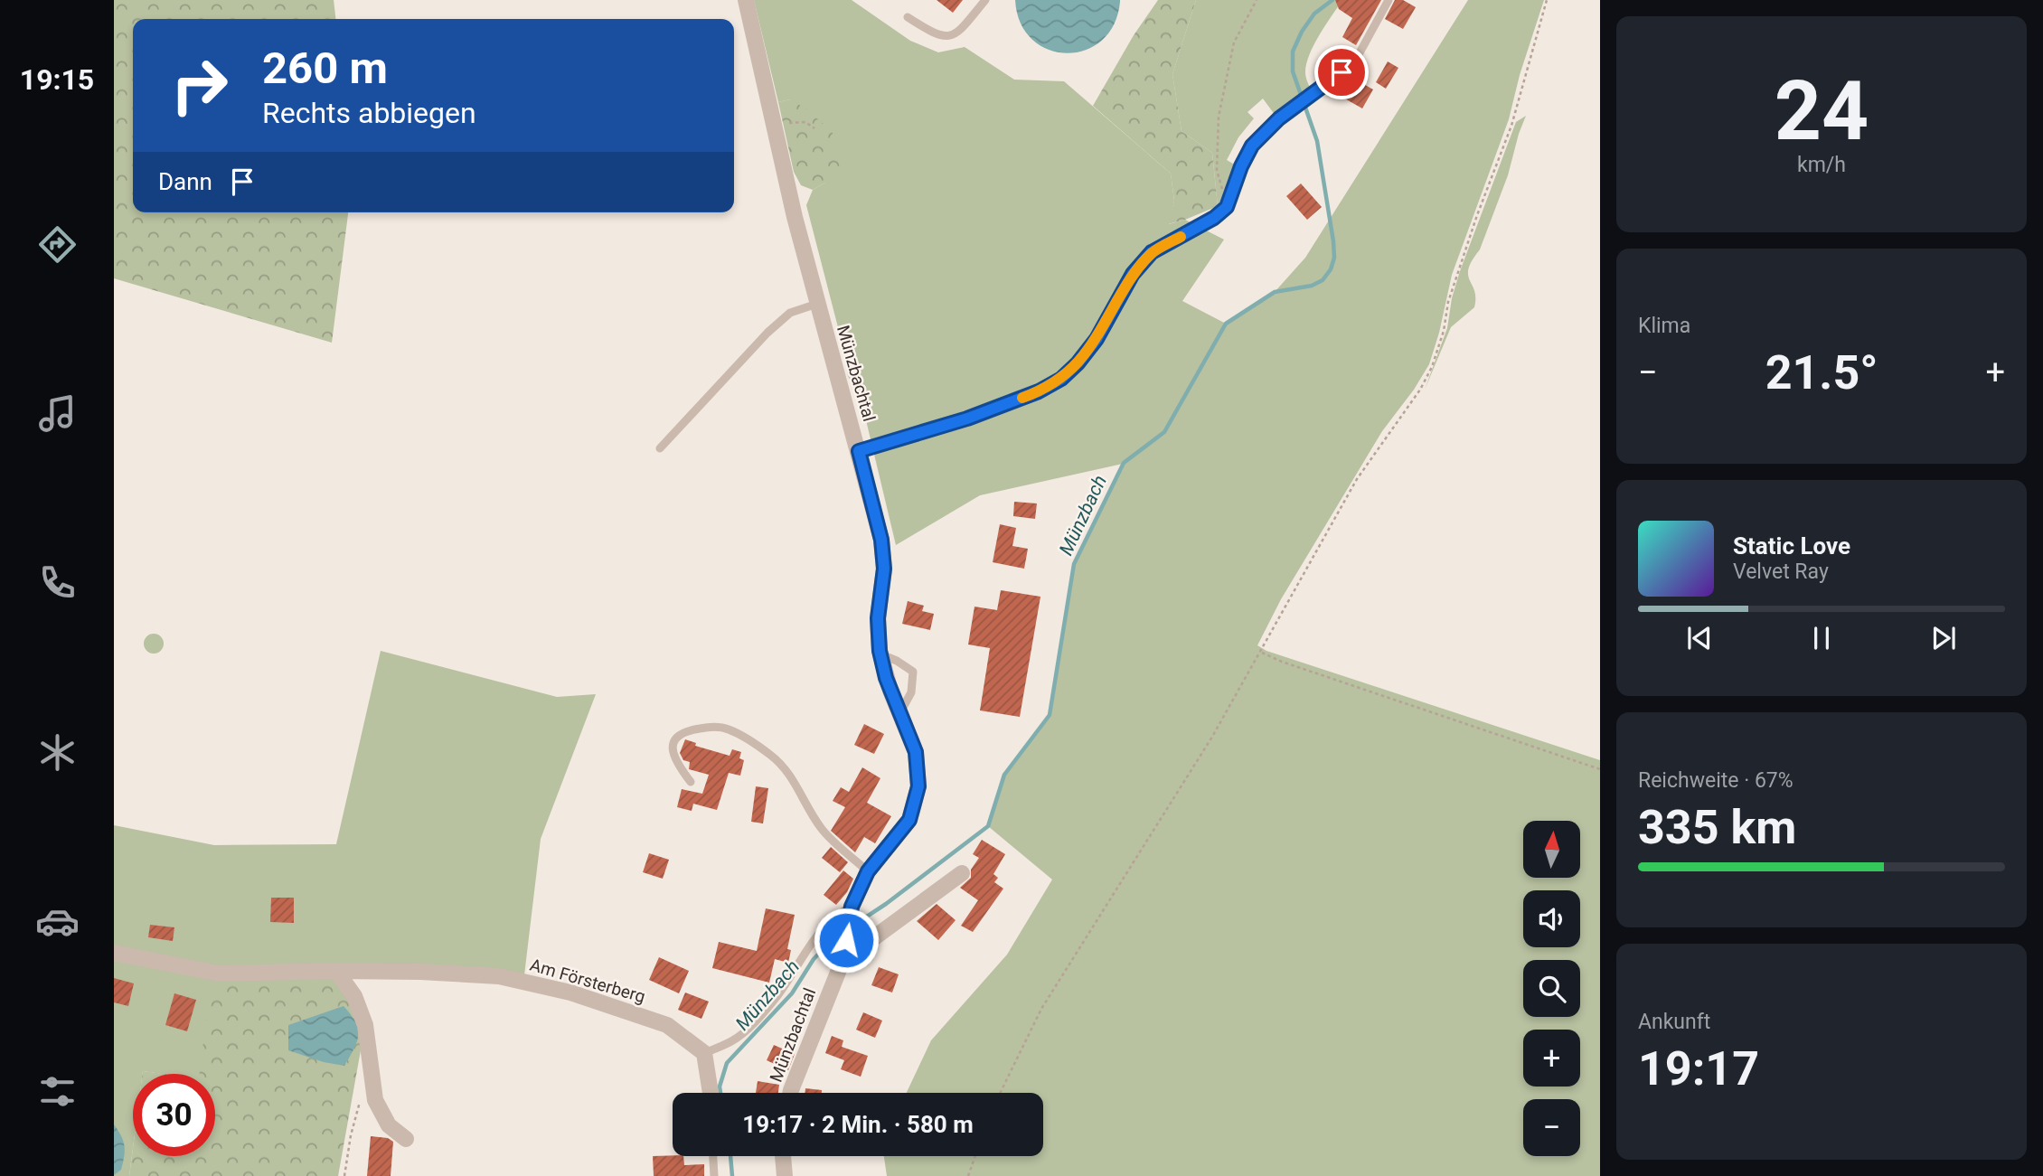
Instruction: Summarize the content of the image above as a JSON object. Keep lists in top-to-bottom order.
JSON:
{
  "streets": {
    "street": ["Münzbachtal", "Am Försterberg"]
  },
  "water": ["Münzbach"],
  "north": "top",
  "page": {
    "tabs": "19:15",
    "tile": [
      ["24", "km/h"],
      "Klima",
      ["Reichweite · 67%", "335 km"],
      ["Ankunft", "19:17"]
    ],
    "turn": ["260 m", "Rechts abbiegen"],
    "then": "Dann",
    "heat": ["−", "21.5°", "+"],
    "song": ["Static Love", "Velvet Ray"],
    "map_buttons": ["+", "−"],
    "limit": "30",
    "trip": "19:17 · 2 Min. · 580 m"
  }
}
